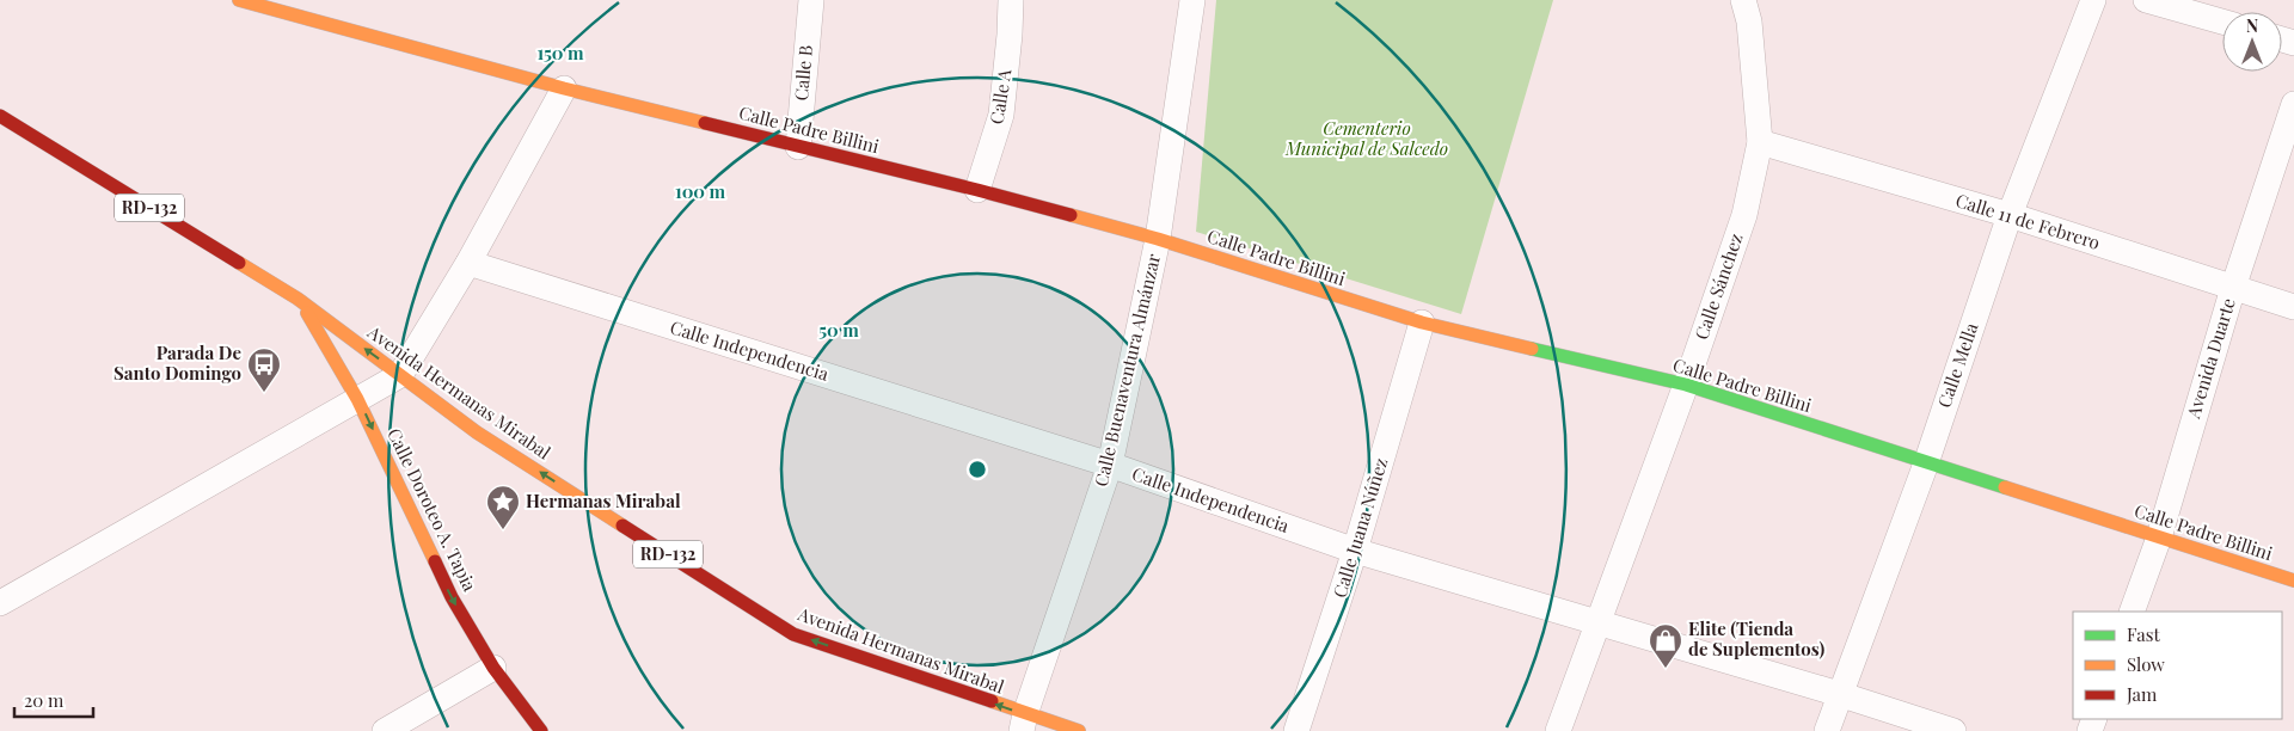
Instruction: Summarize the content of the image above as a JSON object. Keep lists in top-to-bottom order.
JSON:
{
  "streets": {
    "street": [
      "Calle B",
      "Calle A",
      "Calle Padre Billini",
      "RD-132",
      "Calle 11 de Febrero",
      "Calle Sánchez",
      "Calle Independencia",
      "Avenida Duarte",
      "Calle Mella",
      "Calle Buenaventura Almánzar",
      "Avenida Hermanas Mirabal",
      "Calle Doroteo A. Tapia",
      "Calle Juana Núñez"
    ]
  },
  "crossings": [
    ["Calle B", "Calle Padre Billini"],
    ["Calle A", "Calle Padre Billini"],
    ["Calle Padre Billini", "Calle Sánchez"],
    ["Calle Padre Billini", "Avenida Duarte"],
    ["Calle Padre Billini", "Calle Mella"],
    ["Calle Padre Billini", "Calle Buenaventura Almánzar"],
    ["Calle Padre Billini", "Calle Juana Núñez"],
    ["Calle 11 de Febrero", "Calle Sánchez"],
    ["Calle 11 de Febrero", "Avenida Duarte"],
    ["Calle 11 de Febrero", "Calle Mella"],
    ["Calle Sánchez", "Calle Independencia"],
    ["Calle Independencia", "Calle Mella"],
    ["Calle Independencia", "Calle Buenaventura Almánzar"],
    ["Calle Independencia", "Calle Juana Núñez"],
    ["Calle Buenaventura Almánzar", "Avenida Hermanas Mirabal"],
    ["Avenida Hermanas Mirabal", "Calle Doroteo A. Tapia"]
  ],
  "one_way": ["Avenida Hermanas Mirabal", "Calle Doroteo A. Tapia"],
  "parks": ["Cementerio Municipal de Salcedo"],
  "places": {
    "bus stop": ["Parada De Santo Domingo"],
    "place": ["Hermanas Mirabal"],
    "shop": ["Elite (Tienda de Suplementos)"]
  },
  "legend": ["Fast", "Slow", "Jam"],
  "scale_bar": "20 m",
  "north": "top",
  "rings": ["150 m", "100 m", "50 m"]
}
